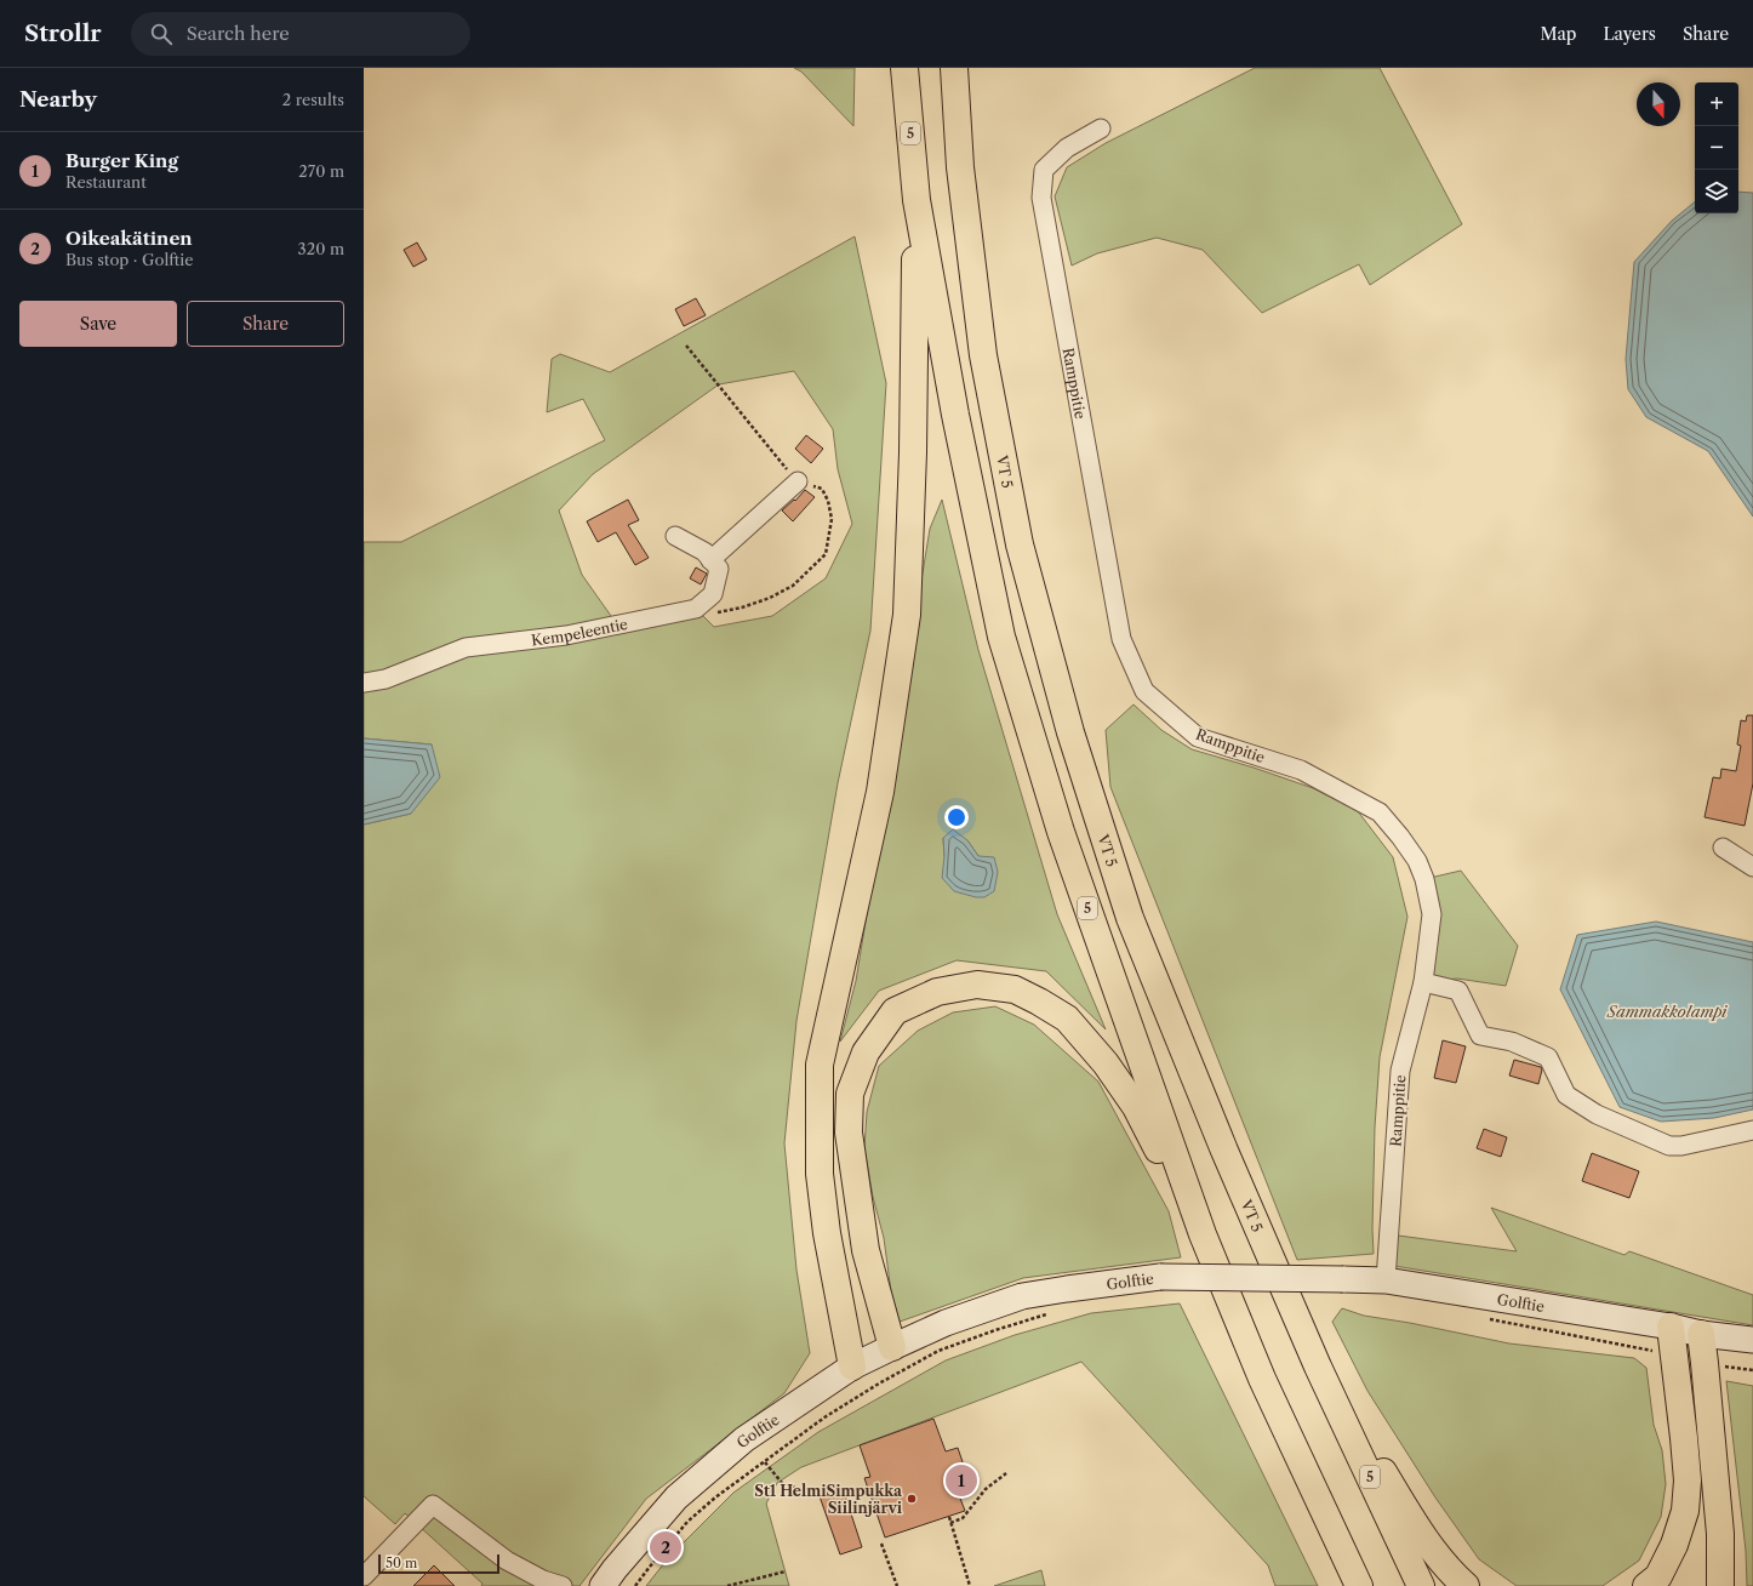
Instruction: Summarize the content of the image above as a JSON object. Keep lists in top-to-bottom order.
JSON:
{
  "streets": {
    "highway": ["5", "VT 5"],
    "street": ["Ramppitie", "Kempeleentie", "Golftie"]
  },
  "crossings": [
    ["Ramppitie", "Golftie"]
  ],
  "water": ["Sammakkolampi"],
  "places": ["St1 HelmiSimpukka Siilinjärvi"],
  "scale_bar": "50 m",
  "north": "bottom",
  "page": {
    "header": "Strollr",
    "search": "Search here",
    "nav": ["Map", "Layers", "Share"],
    "heading": ["Nearby", "2 results"],
    "map_buttons": ["+", "−"],
    "list": [
      {
        "mark": "1",
        "name": "Burger King",
        "note": "Restaurant",
        "value": "270 m"
      },
      {
        "mark": "2",
        "name": "Oikeakätinen",
        "note": "Bus stop · Golftie",
        "value": "320 m"
      }
    ],
    "buttons": ["Save", "Share"],
    "pins": ["1", "2"],
    "scale": "50 m"
  }
}
